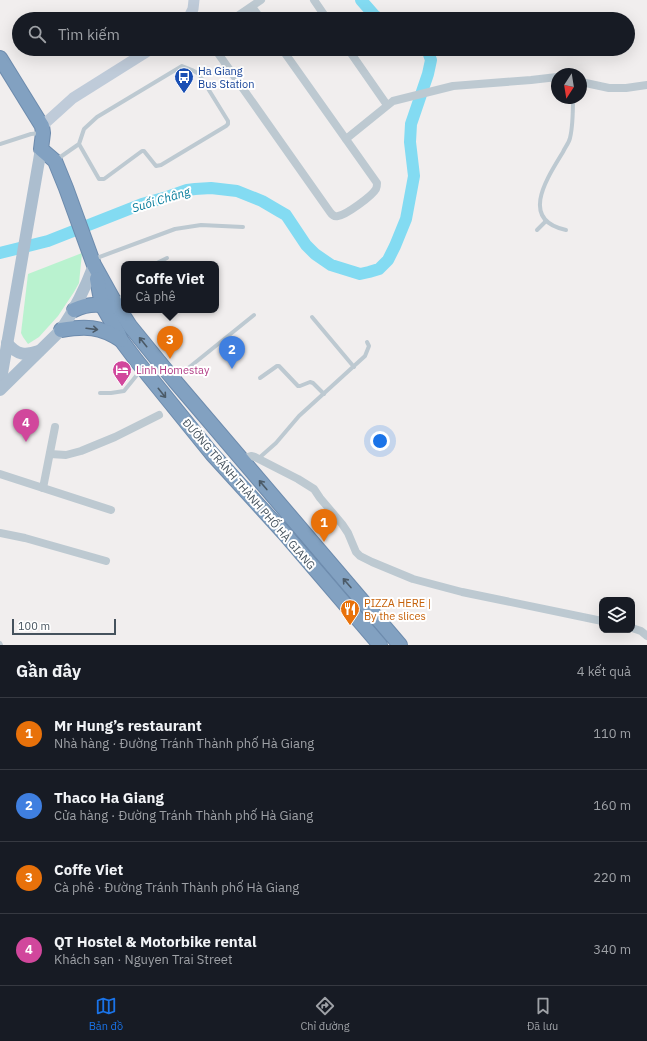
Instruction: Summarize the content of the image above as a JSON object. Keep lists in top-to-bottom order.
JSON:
{
  "streets": {
    "highway": ["ĐƯỜNG TRÁNH THÀNH PHỐ HÀ GIANG"]
  },
  "water": ["Suối Châng"],
  "places": {
    "bus stop": ["Ha Giang Bus Station"],
    "hotel": ["Linh Homestay"],
    "restaurant": ["PIZZA HERE | By the slices"]
  },
  "scale_bar": "100 m",
  "north": "bottom",
  "page": {
    "search": "Tìm kiếm",
    "popup": ["Coffe Viet", "Cà phê"],
    "pins": [
      "3",
      "2",
      "4",
      "1"
    ],
    "scale": "100 m",
    "heading": ["Gần đây", "4 kết quả"],
    "list": [
      {
        "mark": "1",
        "name": "Mr Hung’s restaurant",
        "note": "Nhà hàng · Đường Tránh Thành phố Hà Giang",
        "value": "110 m"
      },
      {
        "mark": "2",
        "name": "Thaco Ha Giang",
        "note": "Cửa hàng · Đường Tránh Thành phố Hà Giang",
        "value": "160 m"
      },
      {
        "mark": "3",
        "name": "Coffe Viet",
        "note": "Cà phê · Đường Tránh Thành phố Hà Giang",
        "value": "220 m"
      },
      {
        "mark": "4",
        "name": "QT Hostel & Motorbike rental",
        "note": "Khách sạn · Nguyen Trai Street",
        "value": "340 m"
      }
    ],
    "nav": ["Bản đồ", "Chỉ đường", "Đã lưu"]
  }
}
